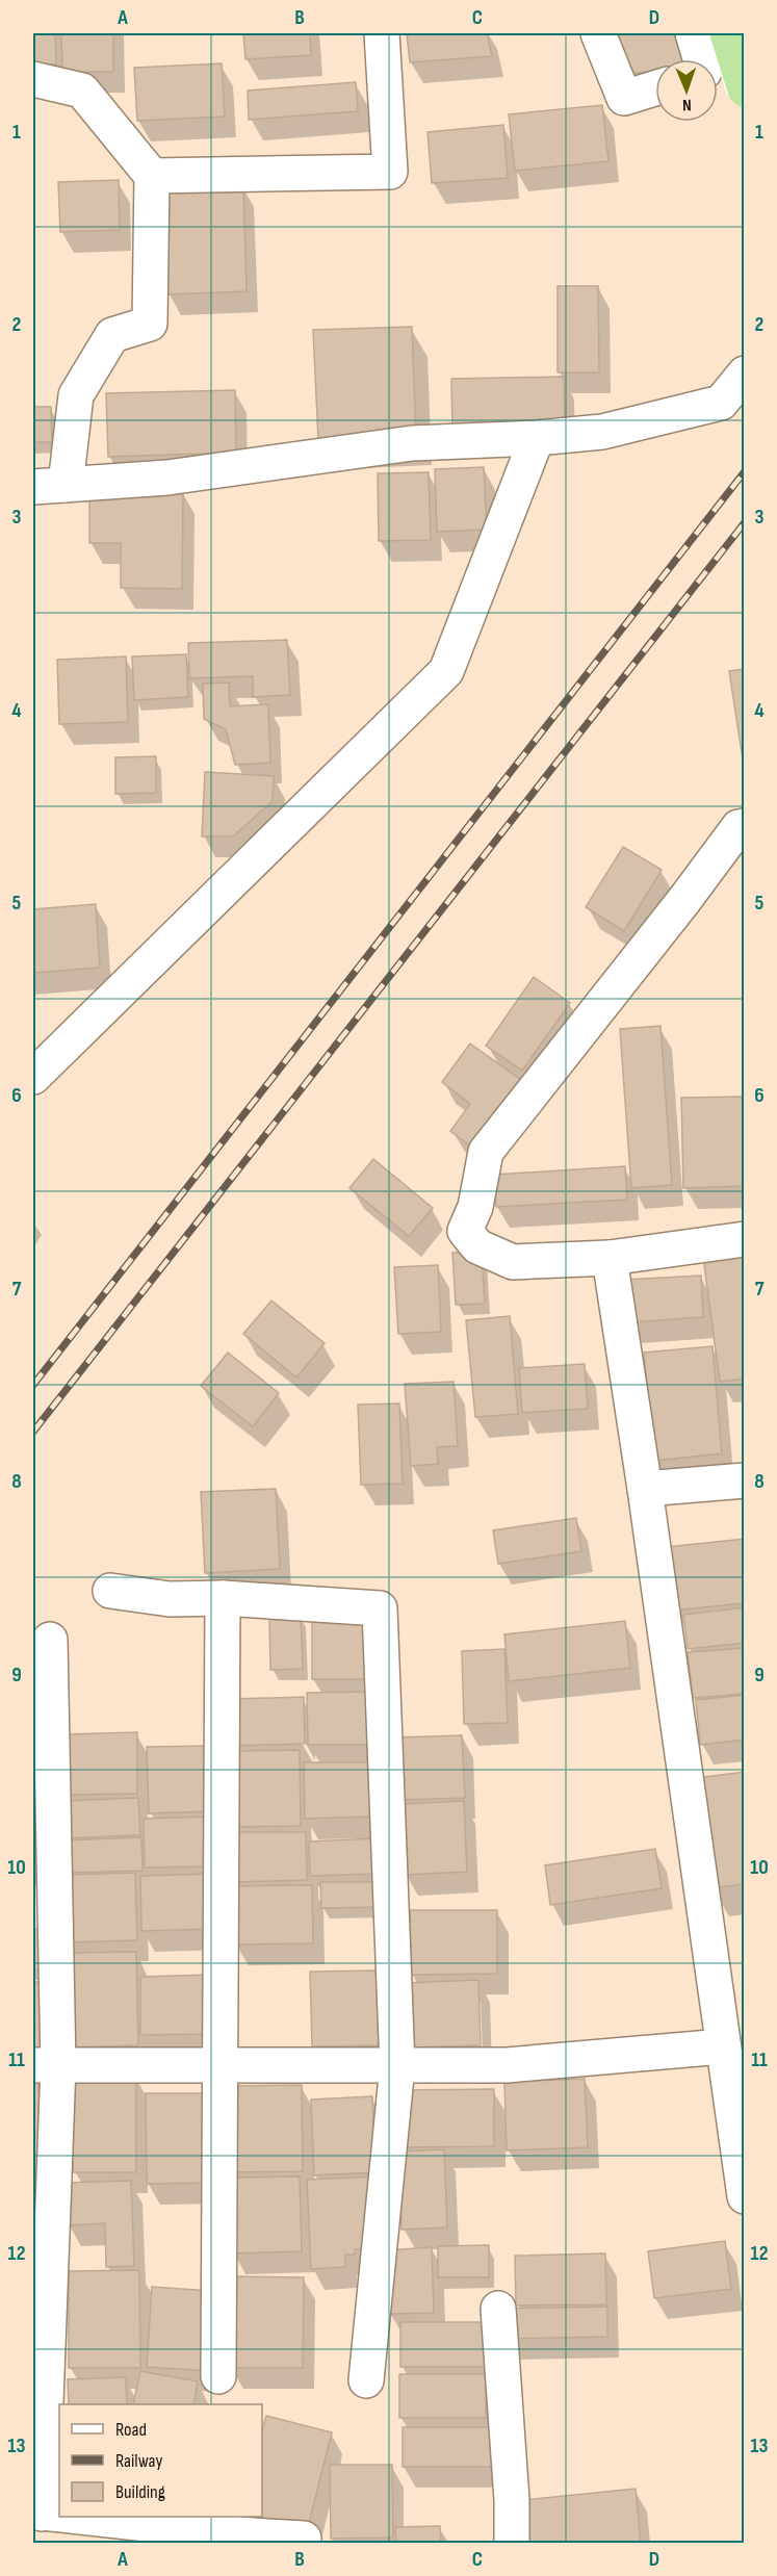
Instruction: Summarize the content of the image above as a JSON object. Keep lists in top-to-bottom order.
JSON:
{
  "legend": ["Road", "Railway", "Building"],
  "north": "bottom",
  "grid": {
    "columns": [
      "A",
      "B",
      "C",
      "D"
    ],
    "rows": [
      "1",
      "2",
      "3",
      "4",
      "5",
      "6",
      "7",
      "8",
      "9",
      "10",
      "11",
      "12",
      "13"
    ]
  }
}
